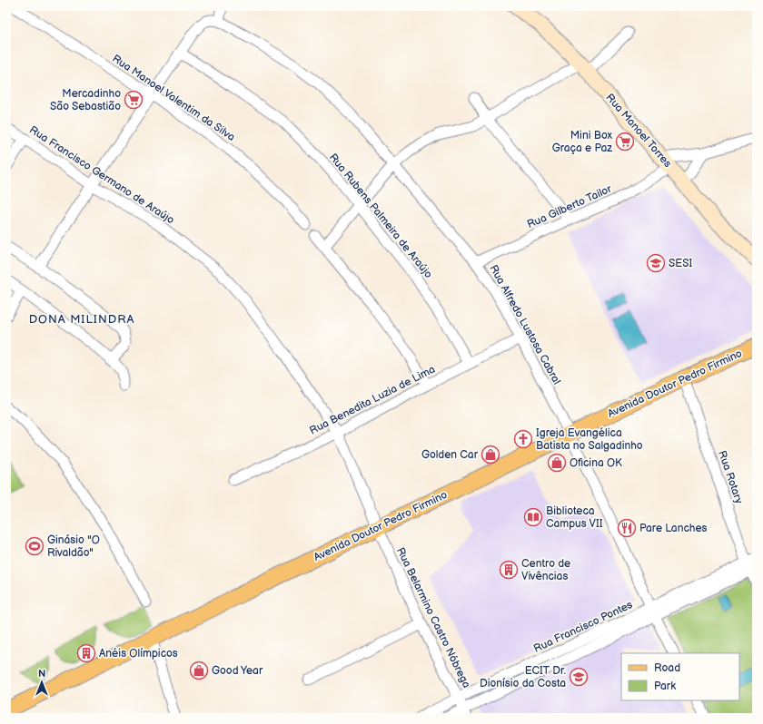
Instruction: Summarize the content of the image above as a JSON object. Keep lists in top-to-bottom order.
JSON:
{
  "streets": {
    "main road": ["Rua Manoel Torres", "Avenida Doutor Pedro Firmino"],
    "street": [
      "Rua Manoel Valentim da Silva",
      "Rua Francisco Germano de Araújo",
      "Rua Gilberto Tailor",
      "Rua Rubens Palmeira de Araújo",
      "Rua Alfredo Lustosa Cabral",
      "Rua Benedita Luzia de Lima",
      "Rua Rotary",
      "Rua Belarmino Castro Nóbrega",
      "Rua Francisco Pontes"
    ]
  },
  "crossings": [
    ["Rua Manoel Torres", "Rua Gilberto Tailor"],
    ["Rua Francisco Germano de Araújo", "Avenida Doutor Pedro Firmino"],
    ["Rua Francisco Germano de Araújo", "Rua Benedita Luzia de Lima"],
    ["Rua Francisco Germano de Araújo", "Rua Belarmino Castro Nóbrega"],
    ["Rua Gilberto Tailor", "Rua Alfredo Lustosa Cabral"],
    ["Rua Rubens Palmeira de Araújo", "Rua Alfredo Lustosa Cabral"],
    ["Rua Rubens Palmeira de Araújo", "Rua Benedita Luzia de Lima"],
    ["Rua Alfredo Lustosa Cabral", "Avenida Doutor Pedro Firmino"],
    ["Rua Alfredo Lustosa Cabral", "Rua Benedita Luzia de Lima"],
    ["Rua Alfredo Lustosa Cabral", "Rua Francisco Pontes"],
    ["Avenida Doutor Pedro Firmino", "Rua Rotary"],
    ["Avenida Doutor Pedro Firmino", "Rua Belarmino Castro Nóbrega"],
    ["Rua Rotary", "Rua Francisco Pontes"],
    ["Rua Belarmino Castro Nóbrega", "Rua Francisco Pontes"]
  ],
  "districts": ["DONA MILINDRA"],
  "places": {
    "supermarket": ["Mercadinho São Sebastião", "Mini Box Graça e Paz"],
    "school or university": ["SESI", "ECIT Dr. Dionísio da Costa"],
    "church": ["Igreja Evangélica Batista no Salgadinho"],
    "shop": ["Golden Car", "Oficina OK", "Good Year"],
    "library": ["Biblioteca Campus VII"],
    "restaurant": ["Pare Lanches"],
    "sports": ["Ginásio \"O Rivaldão\""],
    "building": ["Centro de Vivências", "Anéis Olímpicos"]
  },
  "legend": ["Road", "Park"],
  "north": "top"
}
